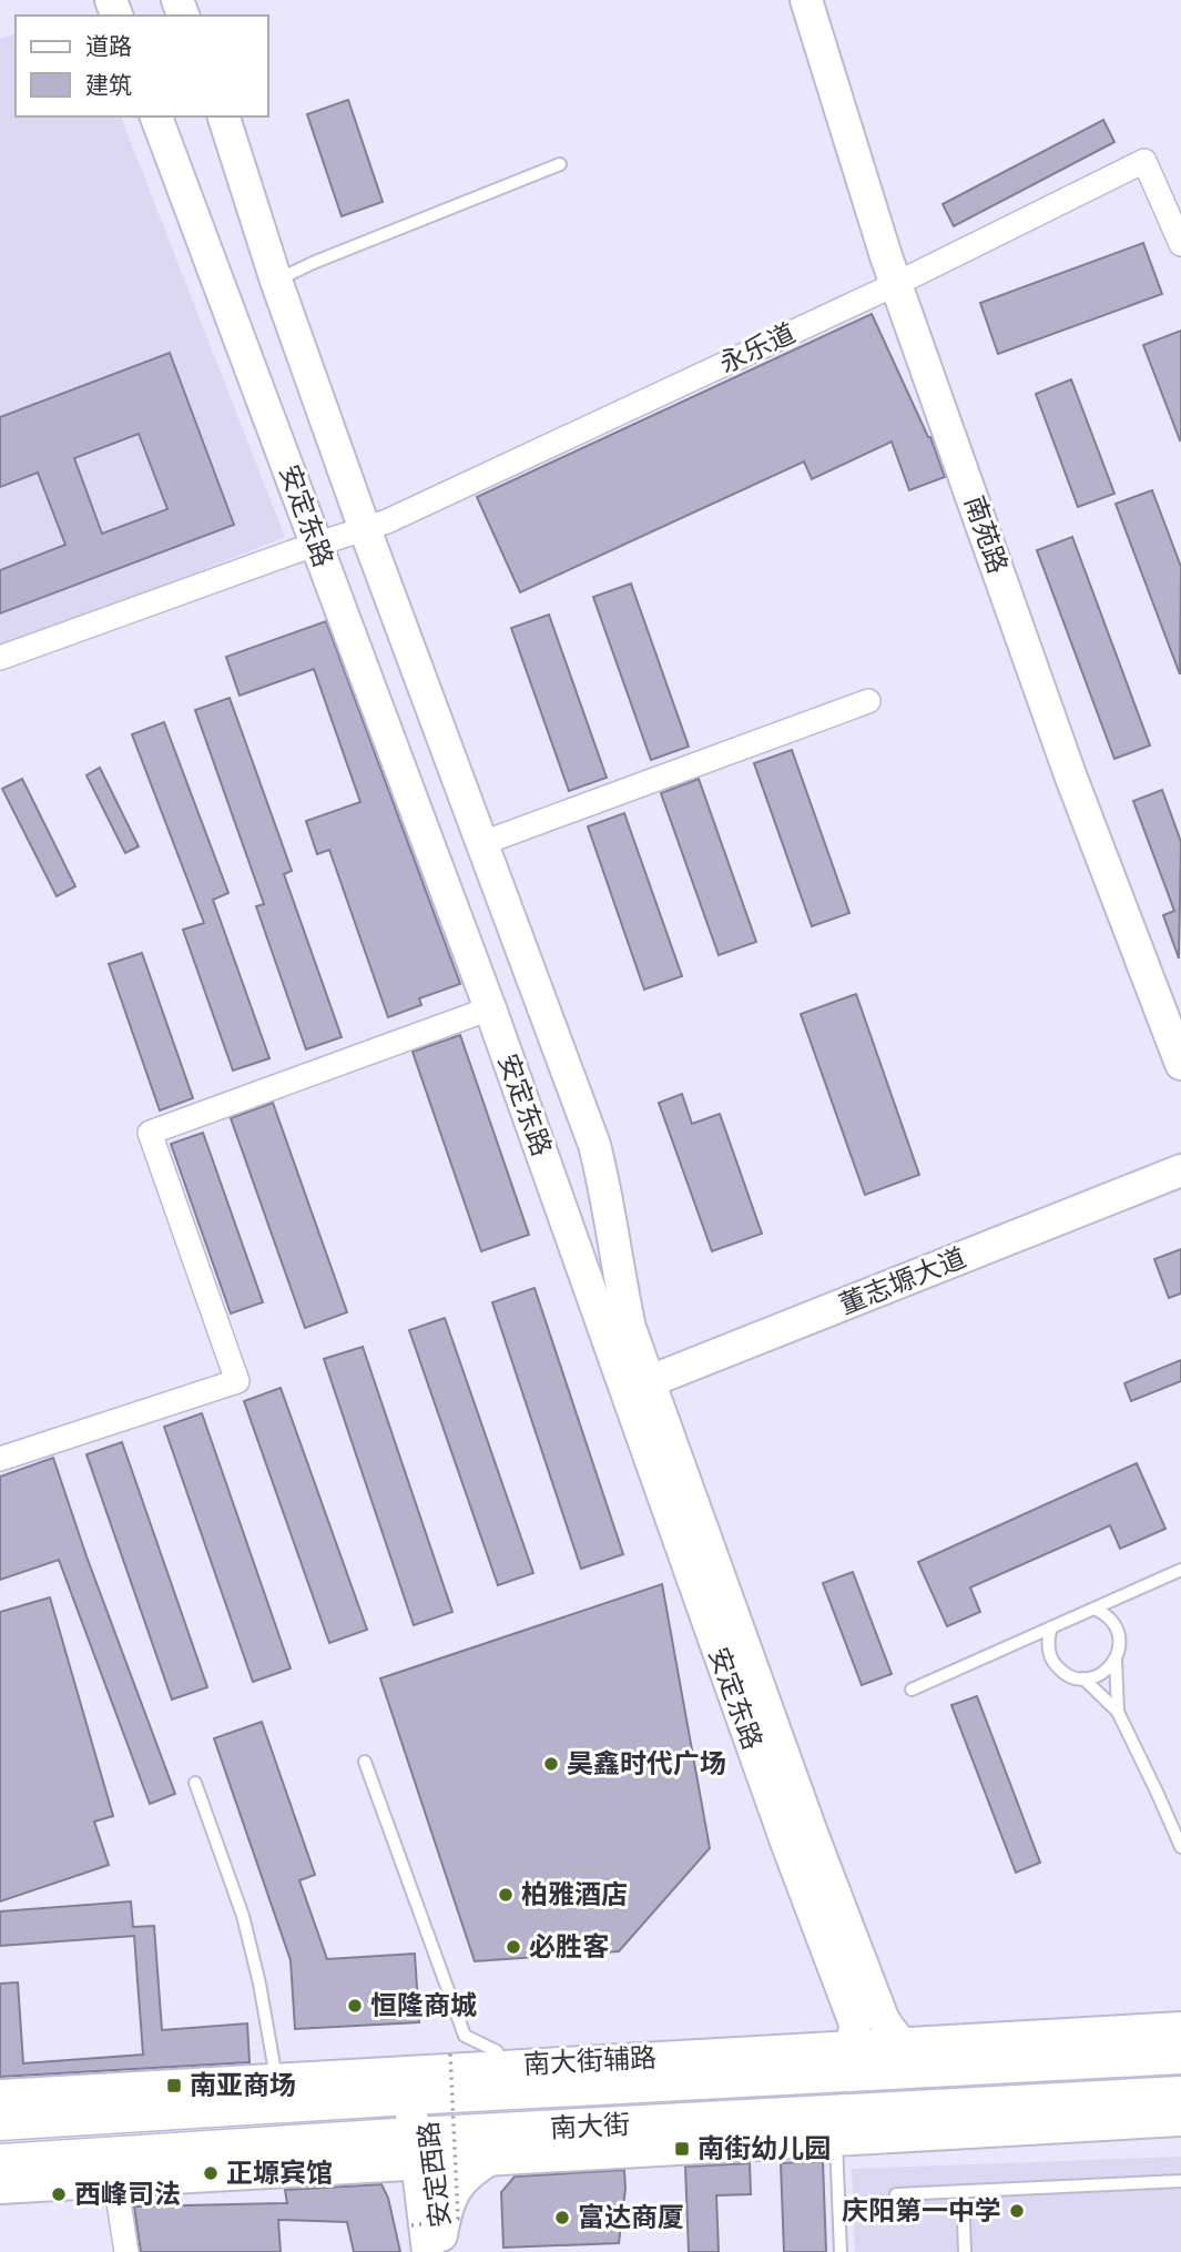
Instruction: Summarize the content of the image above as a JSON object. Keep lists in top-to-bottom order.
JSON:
{
  "streets": {
    "main road": ["南大街"],
    "street": [
      "永乐道",
      "安定东路",
      "南苑路",
      "董志塬大道",
      "南大街辅路",
      "安定西路"
    ]
  },
  "crossings": [
    ["永乐道", "安定东路"],
    ["永乐道", "南苑路"],
    ["安定东路", "董志塬大道"],
    ["安定东路", "南大街辅路"],
    ["安定东路", "南大街"],
    ["南大街辅路", "南大街"],
    ["南大街", "安定西路"]
  ],
  "places": {
    "other": [
      "昊鑫时代广场",
      "柏雅酒店",
      "必胜客",
      "恒隆商城",
      "正塬宾馆",
      "西峰司法",
      "庆阳第一中学",
      "富达商厦"
    ],
    "transit": ["南亚商场", "南街幼儿园"]
  },
  "legend": ["道路", "建筑"]
}
